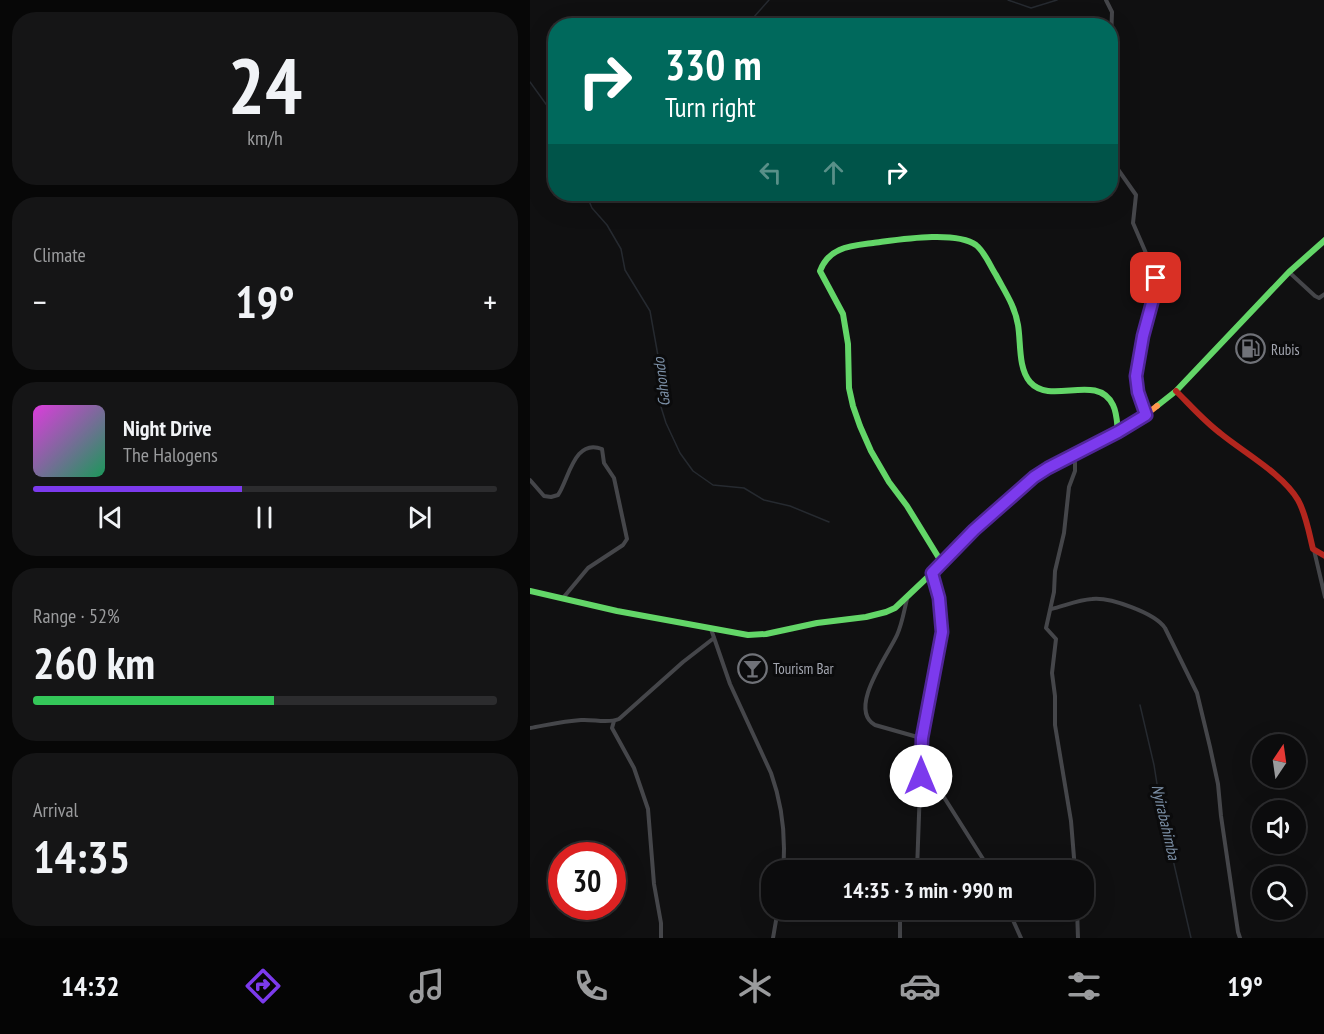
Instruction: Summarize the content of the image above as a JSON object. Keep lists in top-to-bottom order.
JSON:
{
  "water": ["Gahondo", "Nyirabahimba"],
  "places": {
    "fuel station": ["Rubis"],
    "bar": ["Tourism Bar"]
  },
  "north": "top",
  "page": {
    "tile": [
      ["24", "km/h"],
      "Climate",
      ["Range · 52%", "260 km"],
      ["Arrival", "14:35"]
    ],
    "turn": ["330 m", "Turn right"],
    "heat": ["−", "19°", "+"],
    "song": ["Night Drive", "The Halogens"],
    "limit": "30",
    "trip": "14:35 · 3 min · 990 m",
    "tabs": ["14:32", "19°"]
  }
}
